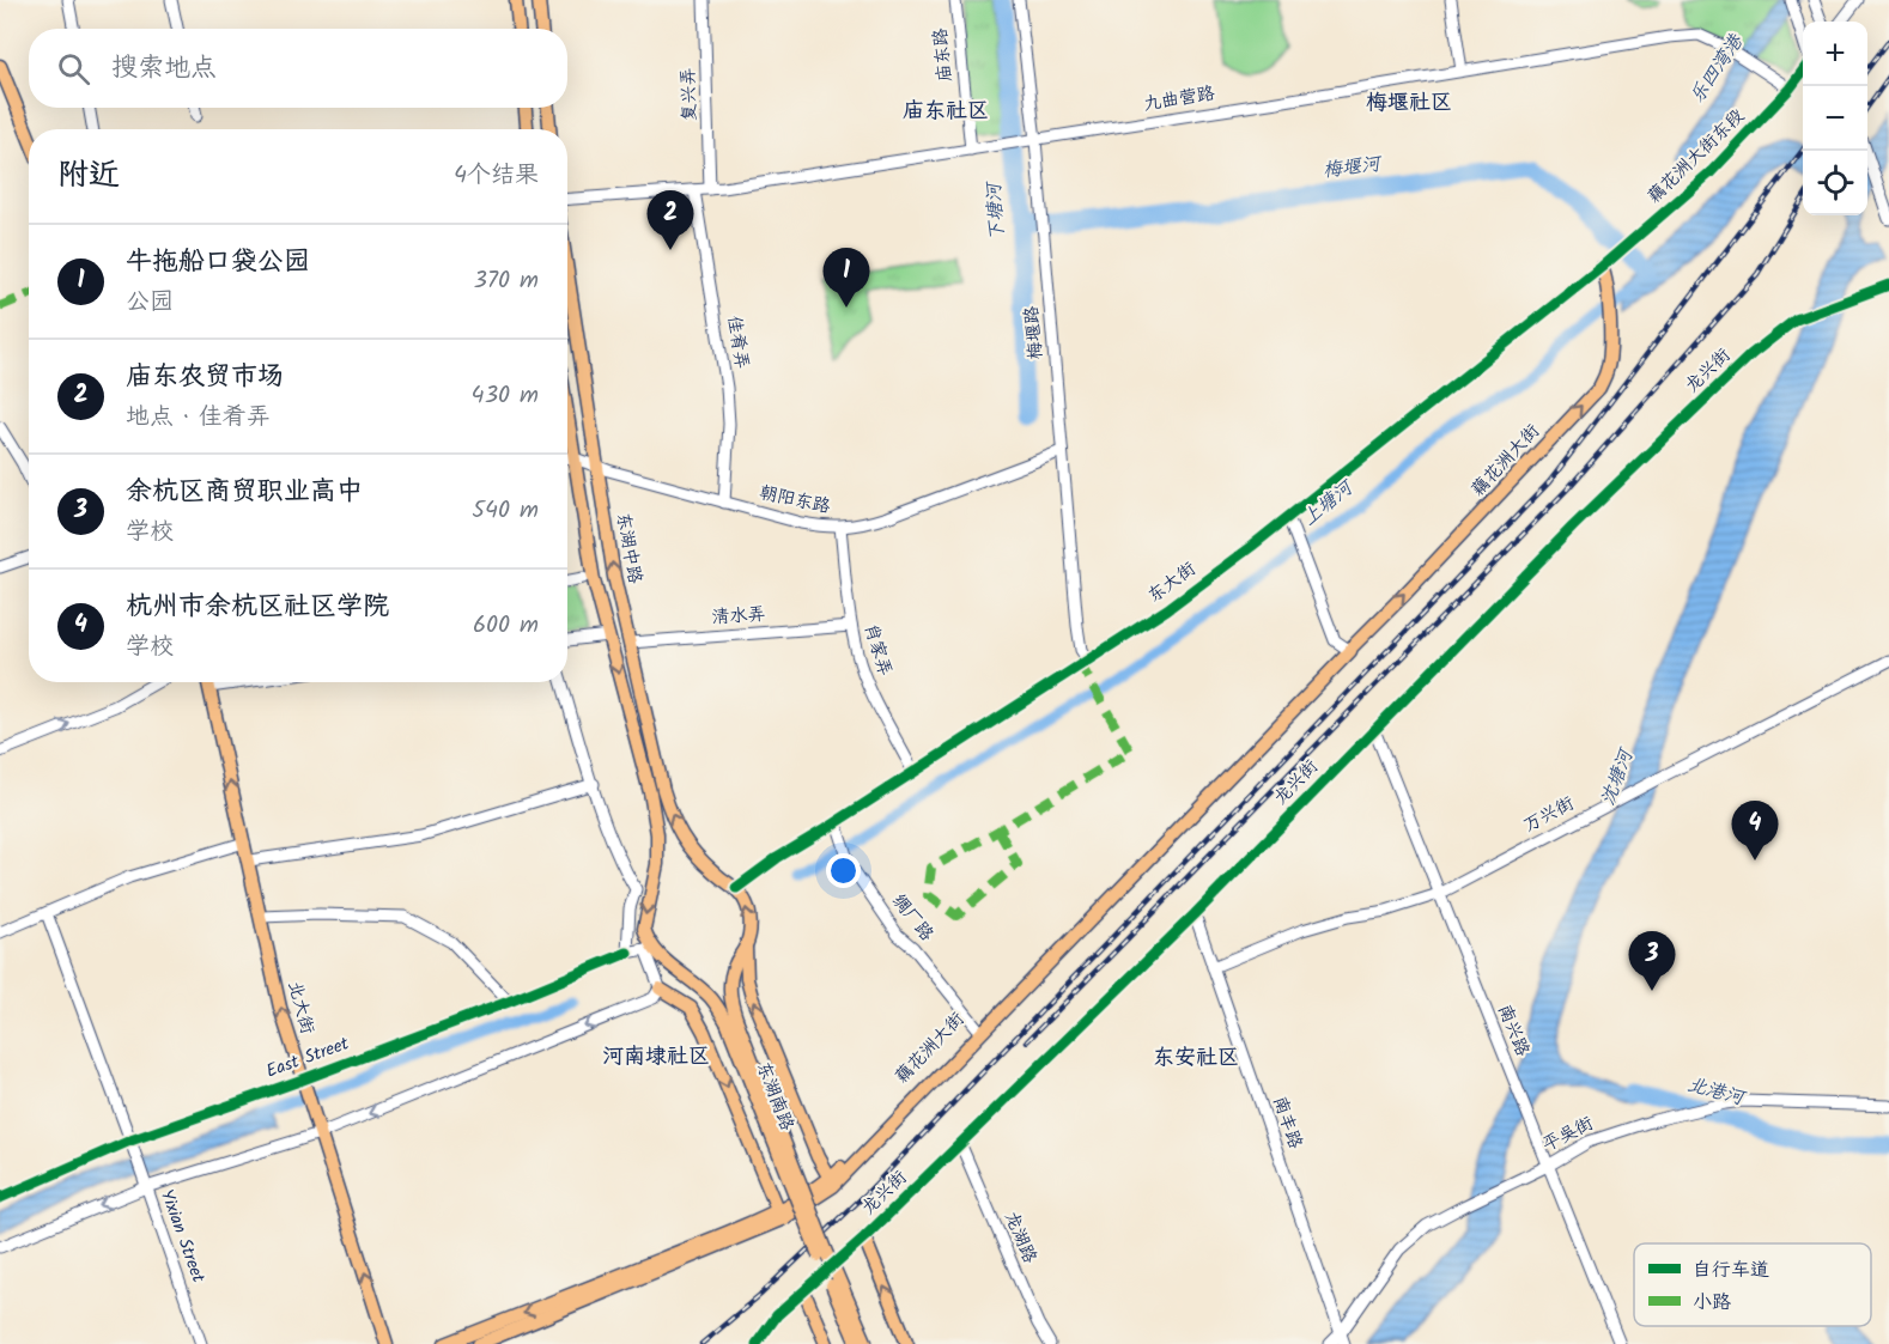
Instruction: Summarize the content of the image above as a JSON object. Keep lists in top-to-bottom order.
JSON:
{
  "streets": {
    "main road": [
      "藕花洲大街",
      "东湖中路",
      "北大街",
      "东湖南路"
    ],
    "street": [
      "庙东路",
      "复兴弄",
      "九曲营路",
      "藕花洲大街东段",
      "梅堰路",
      "佳肴弄",
      "龙兴街",
      "朝阳东路",
      "东大街",
      "清水弄",
      "肖家弄",
      "万兴街",
      "绸厂路",
      "南兴路",
      "East Street",
      "南丰路",
      "平吴街",
      "Yixian Street",
      "龙湖路"
    ]
  },
  "crossings": [
    ["庙东路", "九曲营路"],
    ["复兴弄", "九曲营路"],
    ["九曲营路", "藕花洲大街东段"],
    ["九曲营路", "梅堰路"],
    ["九曲营路", "佳肴弄"],
    ["藕花洲大街东段", "藕花洲大街"],
    ["藕花洲大街东段", "东大街"],
    ["梅堰路", "朝阳东路"],
    ["梅堰路", "东大街"],
    ["佳肴弄", "朝阳东路"],
    ["龙兴街", "南兴路"],
    ["龙兴街", "南丰路"],
    ["龙兴街", "龙湖路"],
    ["藕花洲大街", "东大街"],
    ["藕花洲大街", "绸厂路"],
    ["朝阳东路", "东湖中路"],
    ["朝阳东路", "肖家弄"],
    ["东湖中路", "东大街"],
    ["东湖中路", "清水弄"],
    ["东大街", "肖家弄"],
    ["东大街", "绸厂路"],
    ["清水弄", "肖家弄"],
    ["万兴街", "南兴路"],
    ["万兴街", "南丰路"],
    ["北大街", "East Street"],
    ["南兴路", "平吴街"],
    ["East Street", "东湖南路"],
    ["East Street", "Yixian Street"],
    ["南丰路", "平吴街"]
  ],
  "one_way": ["北大街"],
  "districts": [
    "梅堰社区",
    "庙东社区",
    "河南埭社区",
    "东安社区"
  ],
  "water": [
    "乐四湾港",
    "梅堰河",
    "下塘河",
    "上塘河",
    "沈塘河",
    "北港河"
  ],
  "legend": ["自行车道", "小路"],
  "page": {
    "map_buttons": ["+", "−"],
    "search": "搜索地点",
    "heading": ["附近", "4个结果"],
    "pins": [
      "2",
      "1",
      "4",
      "3"
    ],
    "list": [
      {
        "mark": "1",
        "name": "牛拖船口袋公园",
        "note": "公园",
        "value": "370 m"
      },
      {
        "mark": "2",
        "name": "庙东农贸市场",
        "note": "地点 · 佳肴弄",
        "value": "430 m"
      },
      {
        "mark": "3",
        "name": "余杭区商贸职业高中",
        "note": "学校",
        "value": "540 m"
      },
      {
        "mark": "4",
        "name": "杭州市余杭区社区学院",
        "note": "学校",
        "value": "600 m"
      }
    ]
  }
}
